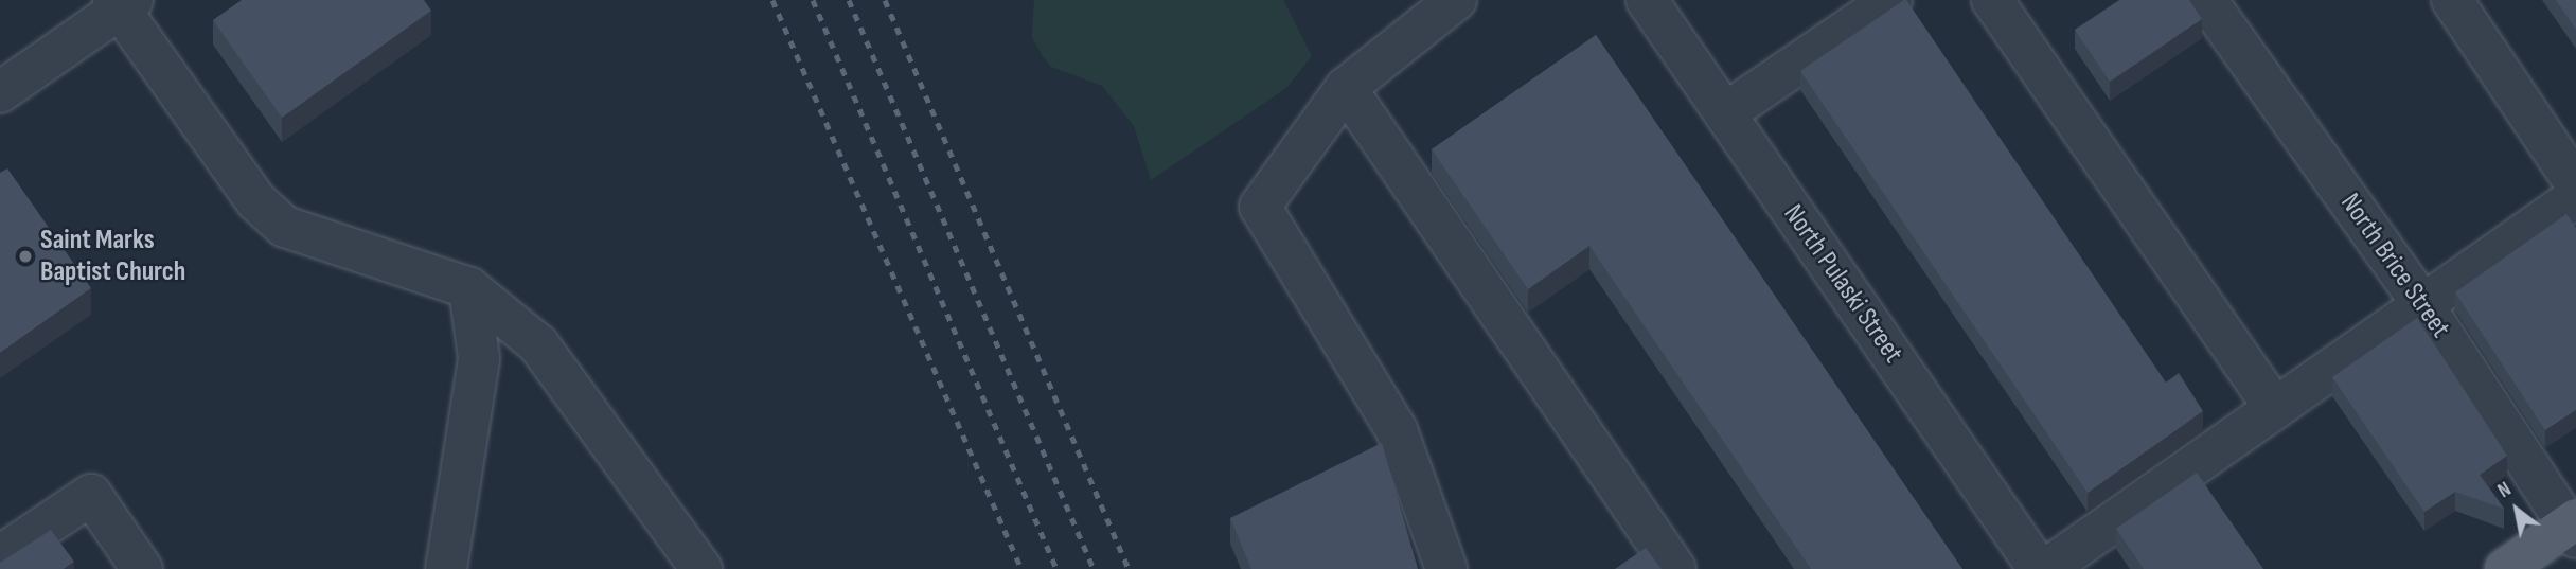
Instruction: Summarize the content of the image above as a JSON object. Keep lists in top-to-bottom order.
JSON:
{
  "streets": {
    "street": ["North Brice Street", "North Pulaski Street"]
  },
  "places": ["Saint Marks Baptist Church"],
  "north": "top left"
}
